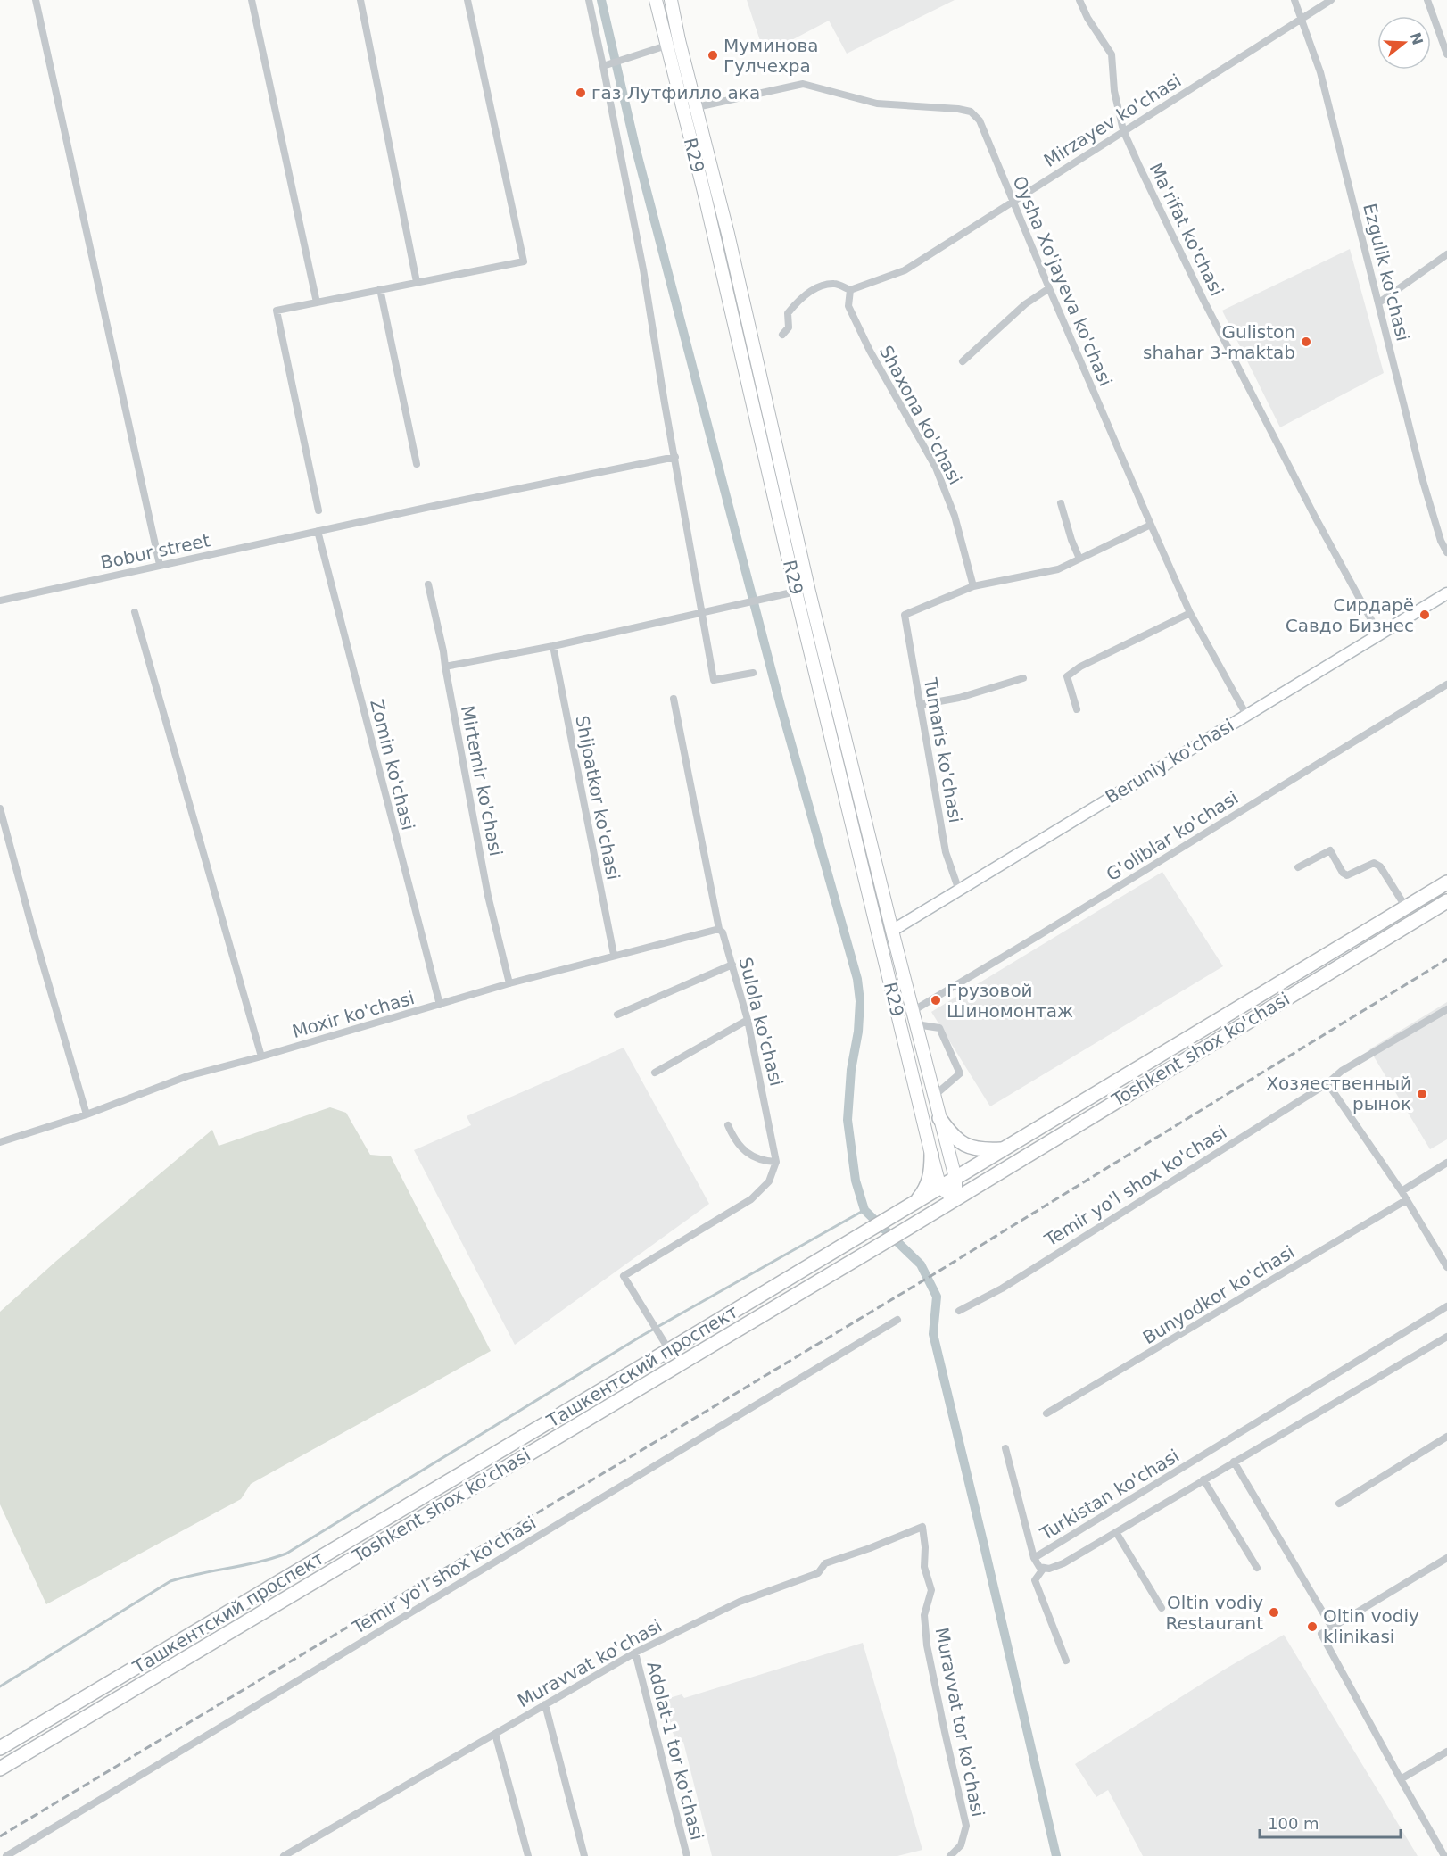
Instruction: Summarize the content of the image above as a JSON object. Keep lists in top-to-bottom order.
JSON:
{
  "streets": {
    "highway": ["Toshkent shox ko'chasi", "Ташкентский проспект"],
    "main road": ["R29"],
    "street": [
      "Mirzayev ko'chasi",
      "Ma'rifat ko'chasi",
      "Ezgulik ko'chasi",
      "Oysha Xo'jayeva ko'chasi",
      "Shaxona ko'chasi",
      "Bobur street",
      "Tumaris ko'chasi",
      "Beruniy ko'chasi",
      "Zomin ko'chasi",
      "Mirtemir ko'chasi",
      "Shijoatkor ko'chasi",
      "G'oliblar ko'chasi",
      "Moxir ko'chasi",
      "Sulola ko'chasi",
      "Temir yo'l shox ko'chasi",
      "Bunyodkor ko'chasi",
      "Turkistan ko'chasi",
      "Muravvat ko'chasi",
      "Muravvat tor ko'chasi",
      "Adolat-1 tor ko'chasi"
    ]
  },
  "crossings": [
    ["Mirzayev ko'chasi", "Ma'rifat ko'chasi"],
    ["Mirzayev ko'chasi", "Ezgulik ko'chasi"],
    ["Mirzayev ko'chasi", "Oysha Xo'jayeva ko'chasi"],
    ["Mirzayev ko'chasi", "Shaxona ko'chasi"],
    ["R29", "Oysha Xo'jayeva ko'chasi"],
    ["R29", "Beruniy ko'chasi"],
    ["R29", "G'oliblar ko'chasi"],
    ["R29", "Toshkent shox ko'chasi"],
    ["R29", "Ташкентский проспект"],
    ["Ma'rifat ko'chasi", "Beruniy ko'chasi"],
    ["Oysha Xo'jayeva ko'chasi", "Beruniy ko'chasi"],
    ["Shaxona ko'chasi", "Tumaris ko'chasi"],
    ["Bobur street", "Zomin ko'chasi"],
    ["Tumaris ko'chasi", "Beruniy ko'chasi"],
    ["Zomin ko'chasi", "Moxir ko'chasi"],
    ["Mirtemir ko'chasi", "Moxir ko'chasi"],
    ["Shijoatkor ko'chasi", "Moxir ko'chasi"],
    ["Moxir ko'chasi", "Sulola ko'chasi"],
    ["Toshkent shox ko'chasi", "Ташкентский проспект"],
    ["Muravvat ko'chasi", "Muravvat tor ko'chasi"],
    ["Muravvat ko'chasi", "Adolat-1 tor ko'chasi"]
  ],
  "places": [
    "Муминова Гулчехра",
    "газ Лутфилло ака",
    "Guliston shahar 3-maktab",
    "Сирдарё Савдо Бизнес",
    "Грузовой Шиномонтаж",
    "Хозяественный рынок",
    "Oltin vodiy Restaurant",
    "Oltin vodiy klinikasi"
  ],
  "scale_bar": "100 m",
  "north": "right"
}
